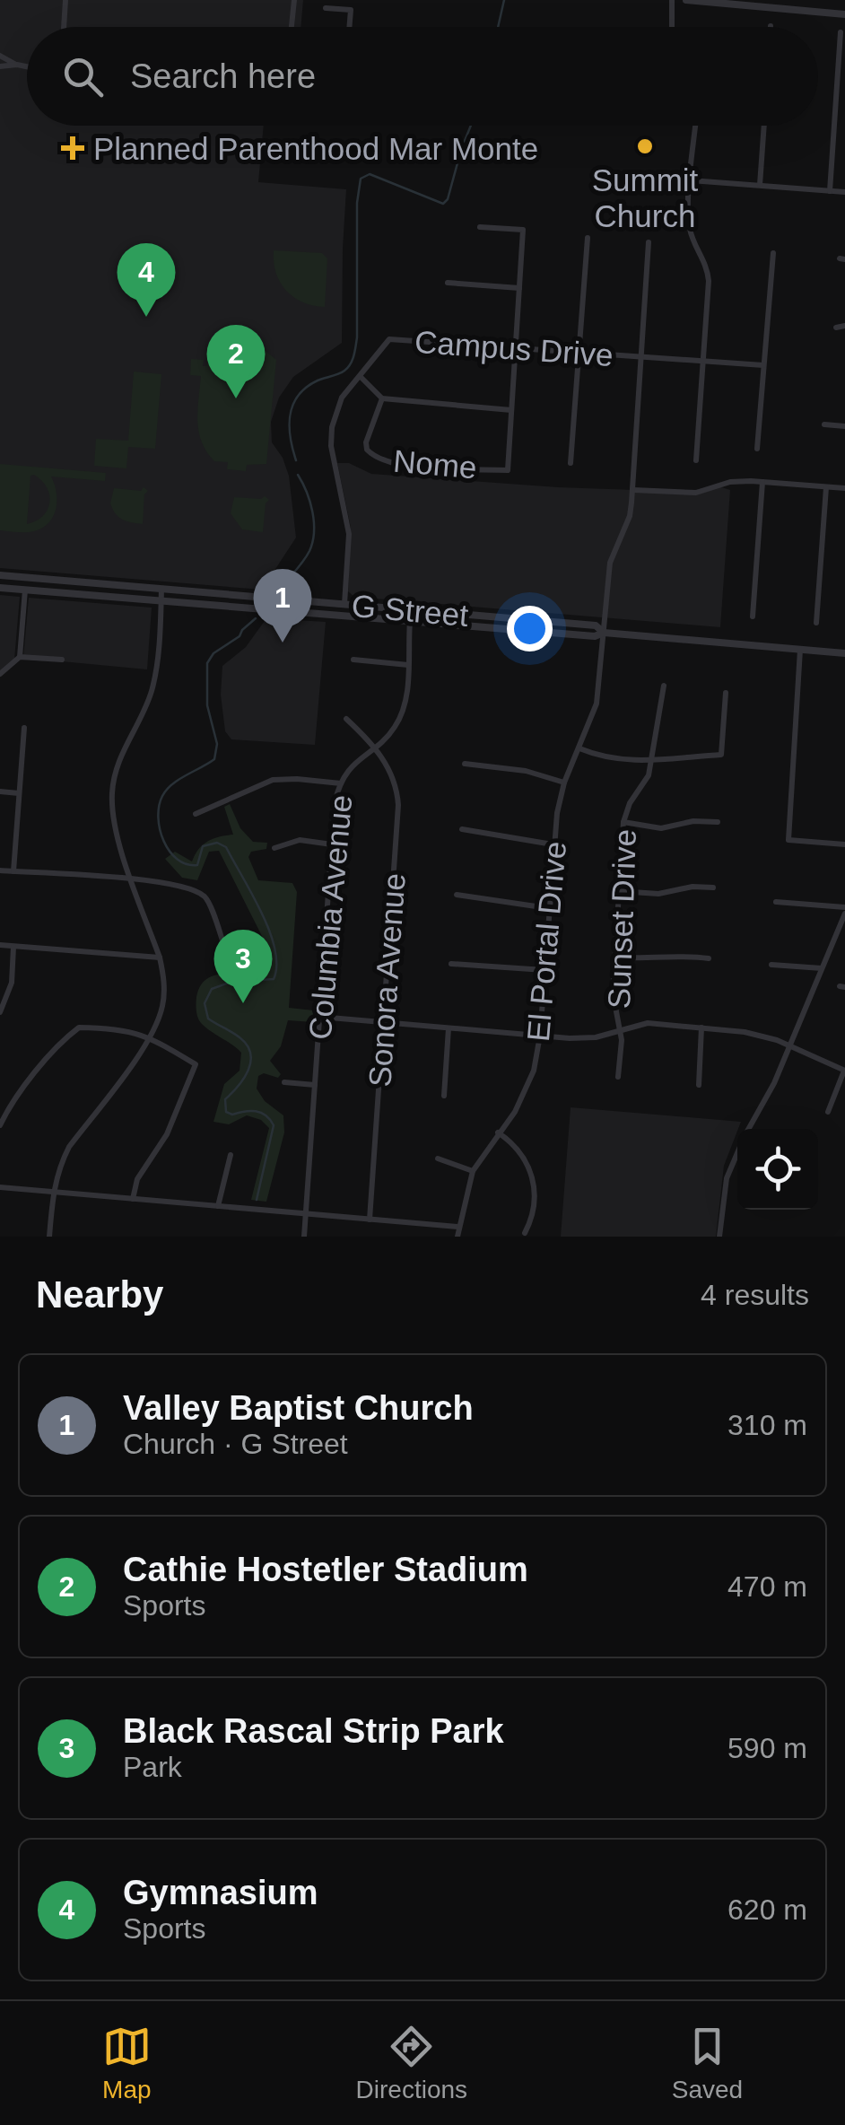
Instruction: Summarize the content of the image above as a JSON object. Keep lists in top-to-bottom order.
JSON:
{
  "streets": {
    "street": [
      "Campus Drive",
      "Nome",
      "G Street",
      "Columbia Avenue",
      "Sunset Drive",
      "El Portal Drive",
      "Sonora Avenue"
    ]
  },
  "crossings": [
    ["Campus Drive", "G Street"],
    ["Campus Drive", "El Portal Drive"],
    ["G Street", "Columbia Avenue"],
    ["G Street", "El Portal Drive"],
    ["Columbia Avenue", "Sonora Avenue"]
  ],
  "places": {
    "other": ["Summit Church"],
    "health": ["Planned Parenthood Mar Monte"]
  },
  "page": {
    "search": "Search here",
    "pins": [
      "4",
      "2",
      "1",
      "3"
    ],
    "heading": ["Nearby", "4 results"],
    "list": [
      {
        "mark": "1",
        "name": "Valley Baptist Church",
        "note": "Church · G Street",
        "value": "310 m"
      },
      {
        "mark": "2",
        "name": "Cathie Hostetler Stadium",
        "note": "Sports",
        "value": "470 m"
      },
      {
        "mark": "3",
        "name": "Black Rascal Strip Park",
        "note": "Park",
        "value": "590 m"
      },
      {
        "mark": "4",
        "name": "Gymnasium",
        "note": "Sports",
        "value": "620 m"
      }
    ],
    "nav": ["Map", "Directions", "Saved"]
  }
}
